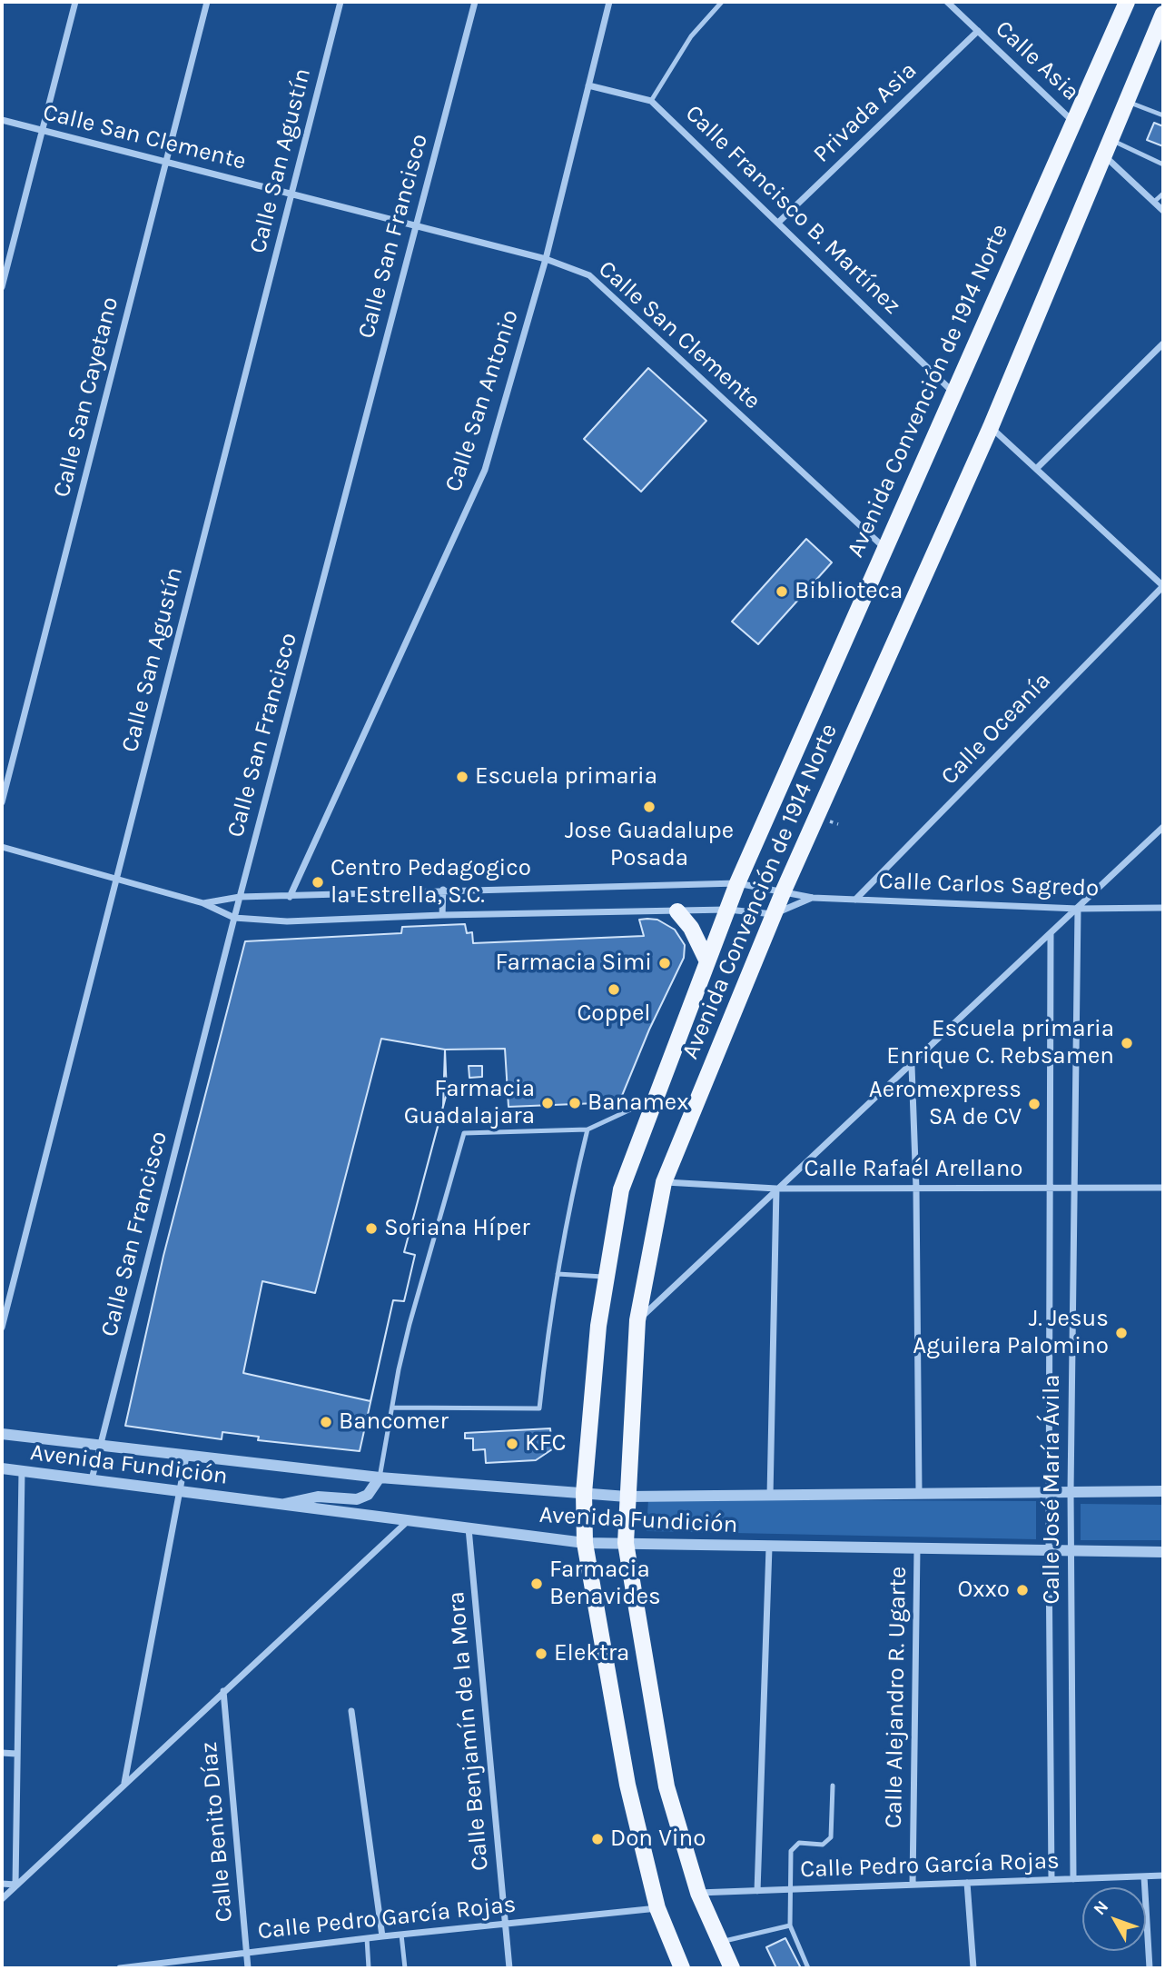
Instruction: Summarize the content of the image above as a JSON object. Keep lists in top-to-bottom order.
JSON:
{
  "streets": {
    "main road": ["Avenida Convención de 1914 Norte"],
    "street": [
      "Calle Asia",
      "Privada Asia",
      "Calle San Clemente",
      "Calle San Agustín",
      "Calle Francisco B. Martínez",
      "Calle San Francisco",
      "Calle San Cayetano",
      "Calle San Antonio",
      "Calle Oceanía",
      "Calle Carlos Sagredo",
      "Calle Rafaél Arellano",
      "Avenida Fundición",
      "Calle José María Ávila",
      "Calle Alejandro R. Ugarte",
      "Calle Benjamín de la Mora",
      "Calle Benito Díaz",
      "Calle Pedro García Rojas"
    ]
  },
  "crossings": [
    ["Calle Asia", "Privada Asia"],
    ["Calle Asia", "Avenida Convención de 1914 Norte"],
    ["Privada Asia", "Calle Francisco B. Martínez"],
    ["Calle San Clemente", "Calle San Agustín"],
    ["Calle San Clemente", "Calle San Francisco"],
    ["Calle San Clemente", "Avenida Convención de 1914 Norte"],
    ["Calle San Clemente", "Calle San Cayetano"],
    ["Calle San Clemente", "Calle San Antonio"],
    ["Calle San Agustín", "Calle Carlos Sagredo"],
    ["Calle Francisco B. Martínez", "Avenida Convención de 1914 Norte"],
    ["Calle Francisco B. Martínez", "Calle San Antonio"],
    ["Calle San Francisco", "Calle Carlos Sagredo"],
    ["Calle San Francisco", "Avenida Fundición"],
    ["Avenida Convención de 1914 Norte", "Calle Carlos Sagredo"],
    ["Avenida Convención de 1914 Norte", "Calle Rafaél Arellano"],
    ["Avenida Convención de 1914 Norte", "Avenida Fundición"],
    ["Avenida Convención de 1914 Norte", "Calle Pedro García Rojas"],
    ["Calle San Antonio", "Calle Carlos Sagredo"],
    ["Calle Oceanía", "Calle Carlos Sagredo"],
    ["Calle Carlos Sagredo", "Calle José María Ávila"],
    ["Calle Rafaél Arellano", "Calle José María Ávila"],
    ["Avenida Fundición", "Calle José María Ávila"],
    ["Avenida Fundición", "Calle Alejandro R. Ugarte"],
    ["Avenida Fundición", "Calle Benjamín de la Mora"],
    ["Calle José María Ávila", "Calle Pedro García Rojas"],
    ["Calle Alejandro R. Ugarte", "Calle Pedro García Rojas"],
    ["Calle Benjamín de la Mora", "Calle Pedro García Rojas"],
    ["Calle Benito Díaz", "Calle Pedro García Rojas"]
  ],
  "places": [
    "Biblioteca",
    "Escuela primaria",
    "Jose Guadalupe Posada",
    "Centro Pedagogico la Estrella, S.C.",
    "Farmacia Simi",
    "Coppel",
    "Escuela primaria Enrique C. Rebsamen",
    "Farmacia Guadalajara",
    "Banamex",
    "Aeromexpress SA de CV",
    "Soriana Híper",
    "J. Jesus Aguilera Palomino",
    "Bancomer",
    "KFC",
    "Farmacia Benavides",
    "Oxxo",
    "Elektra",
    "Don Vino"
  ],
  "north": "top left"
}
